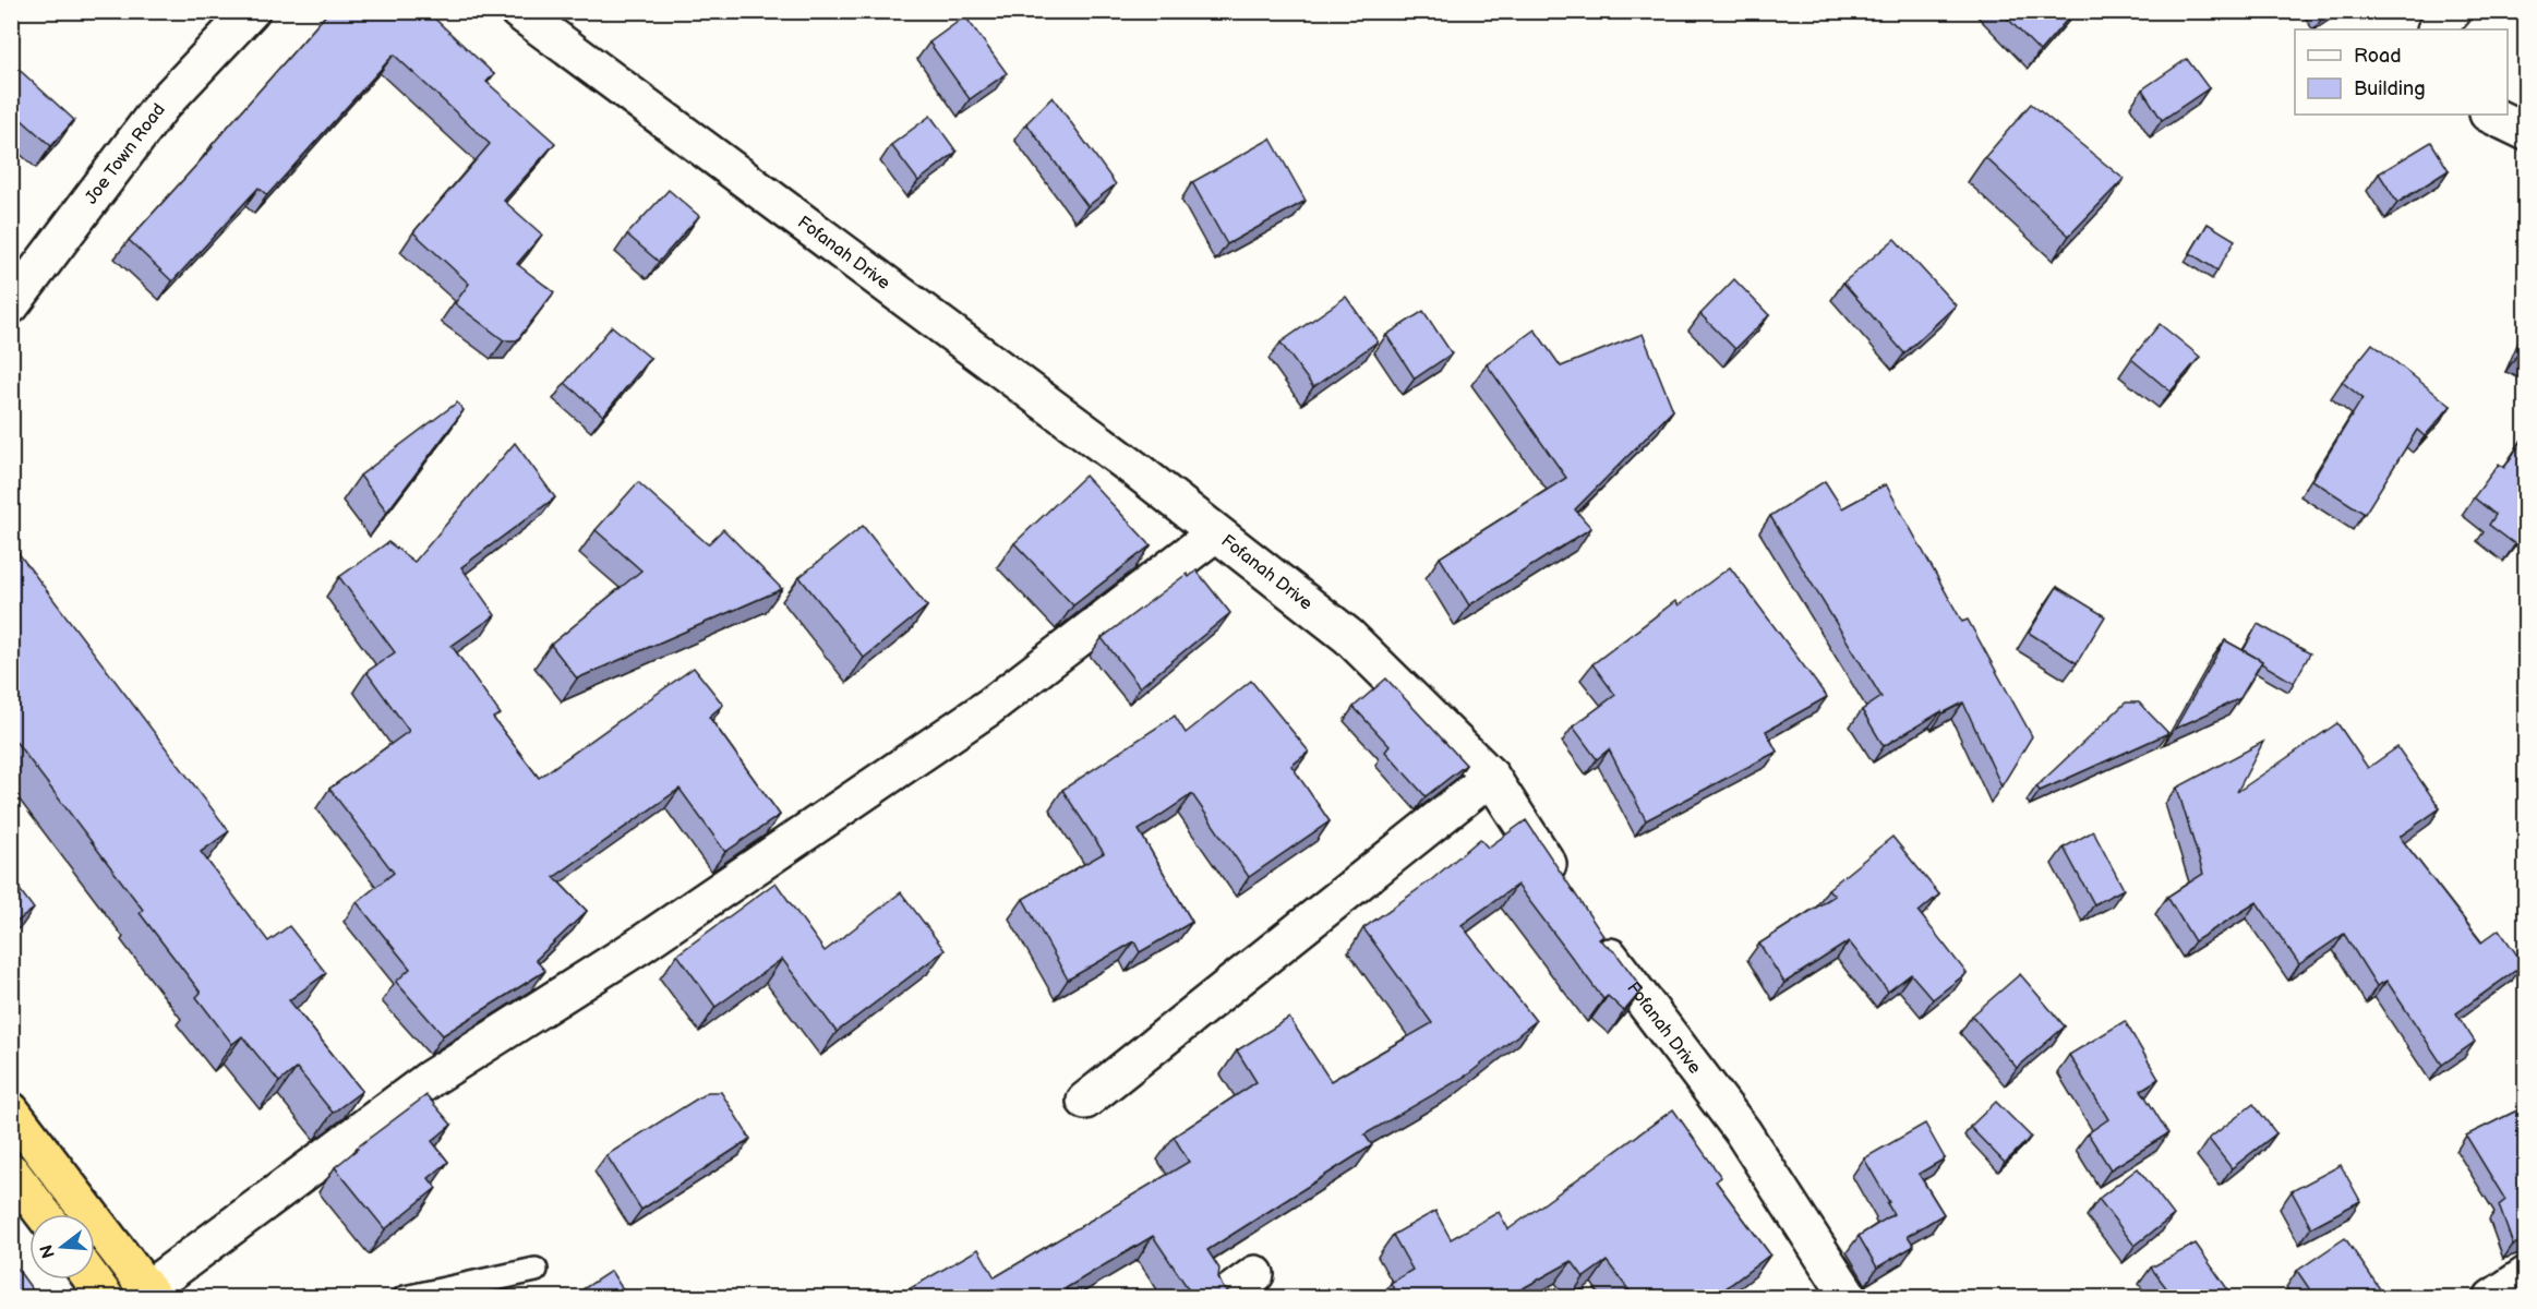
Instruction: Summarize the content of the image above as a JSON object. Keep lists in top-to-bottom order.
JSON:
{
  "streets": {
    "street": ["Joe Town Road", "Fofanah Drive"]
  },
  "legend": ["Road", "Building"],
  "north": "left"
}
